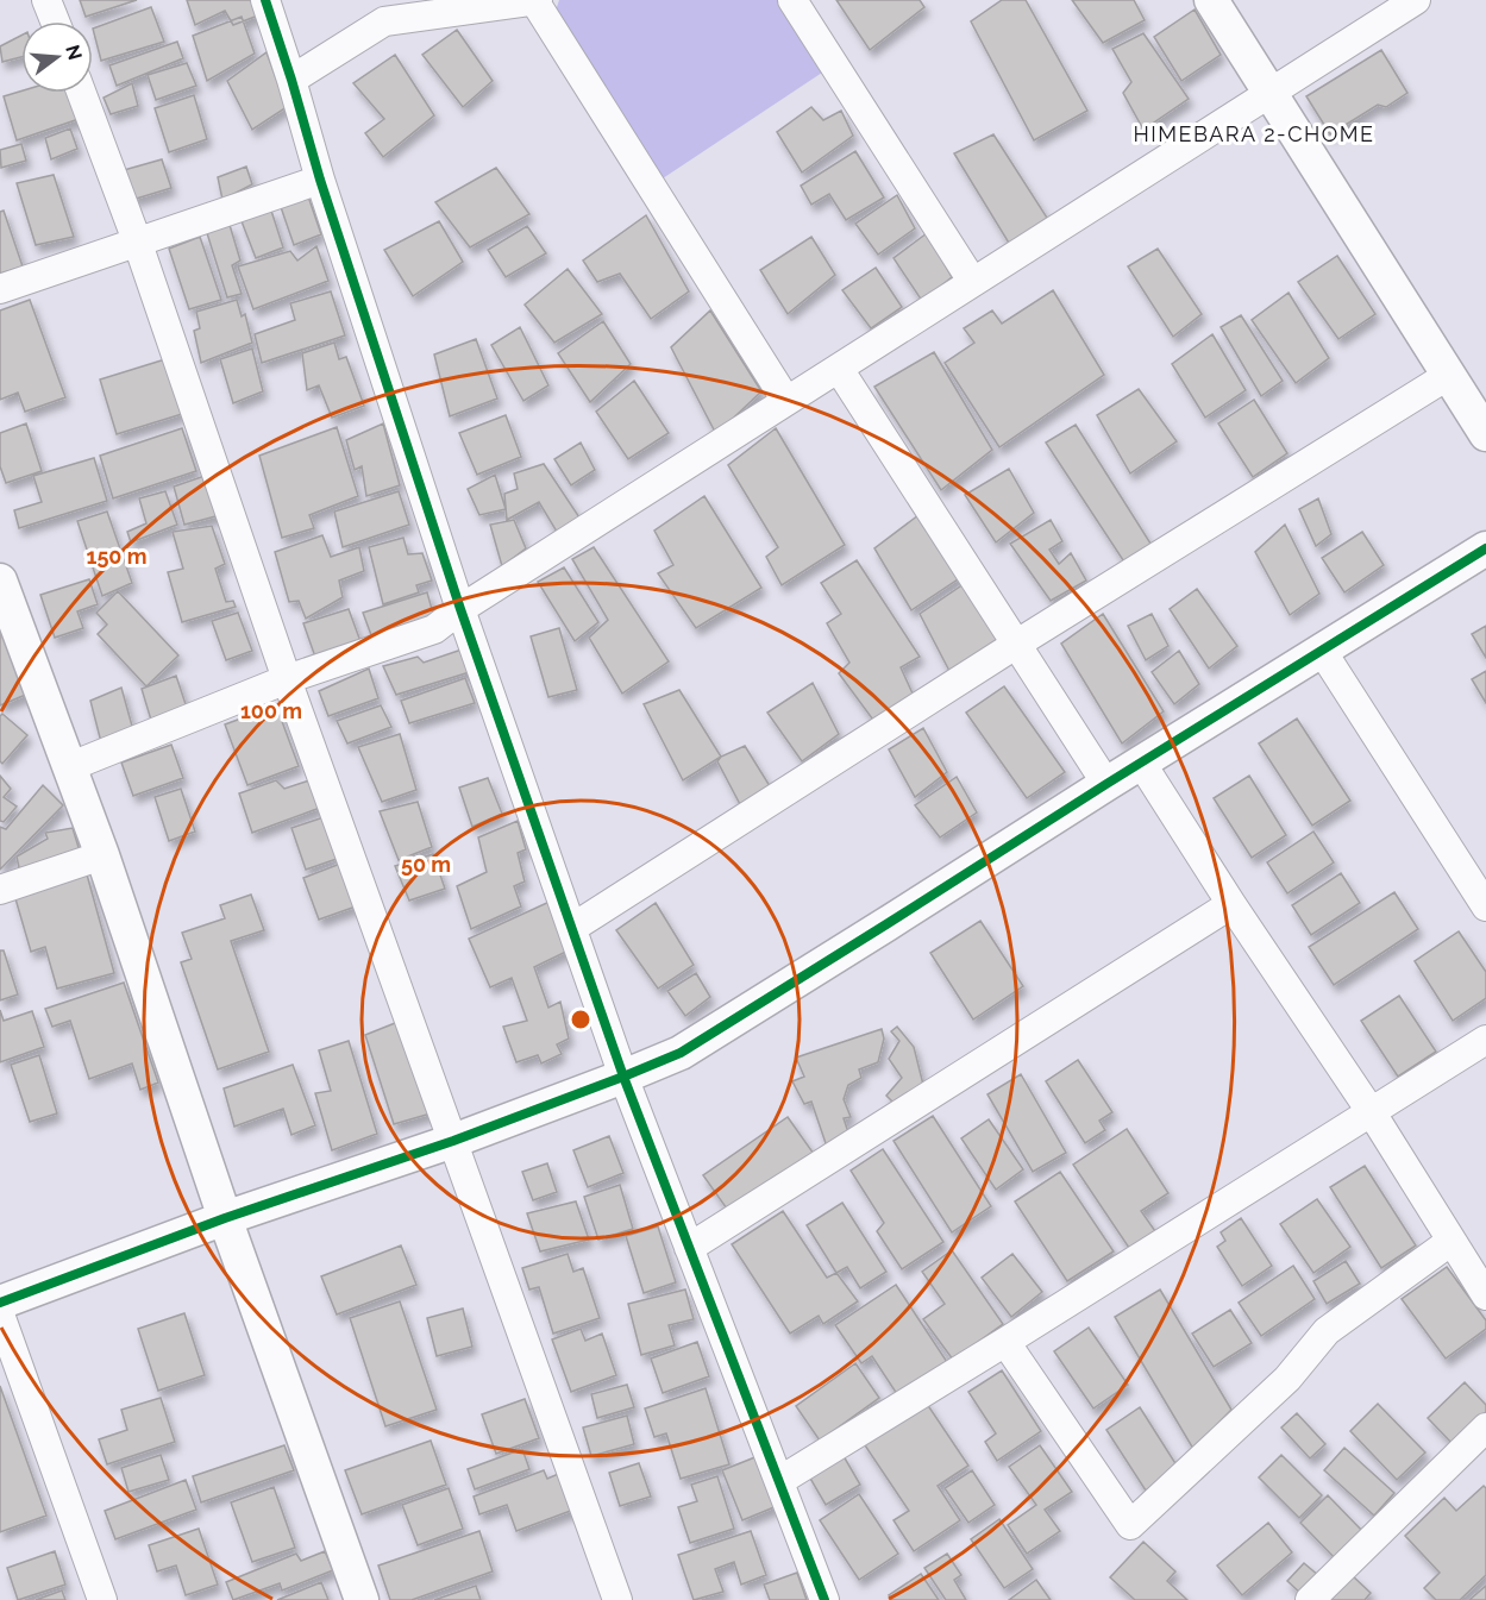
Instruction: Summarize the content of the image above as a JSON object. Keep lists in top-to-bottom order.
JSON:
{
  "districts": ["HIMEBARA 2-CHOME"],
  "north": "right",
  "rings": ["150 m", "100 m", "50 m"]
}
